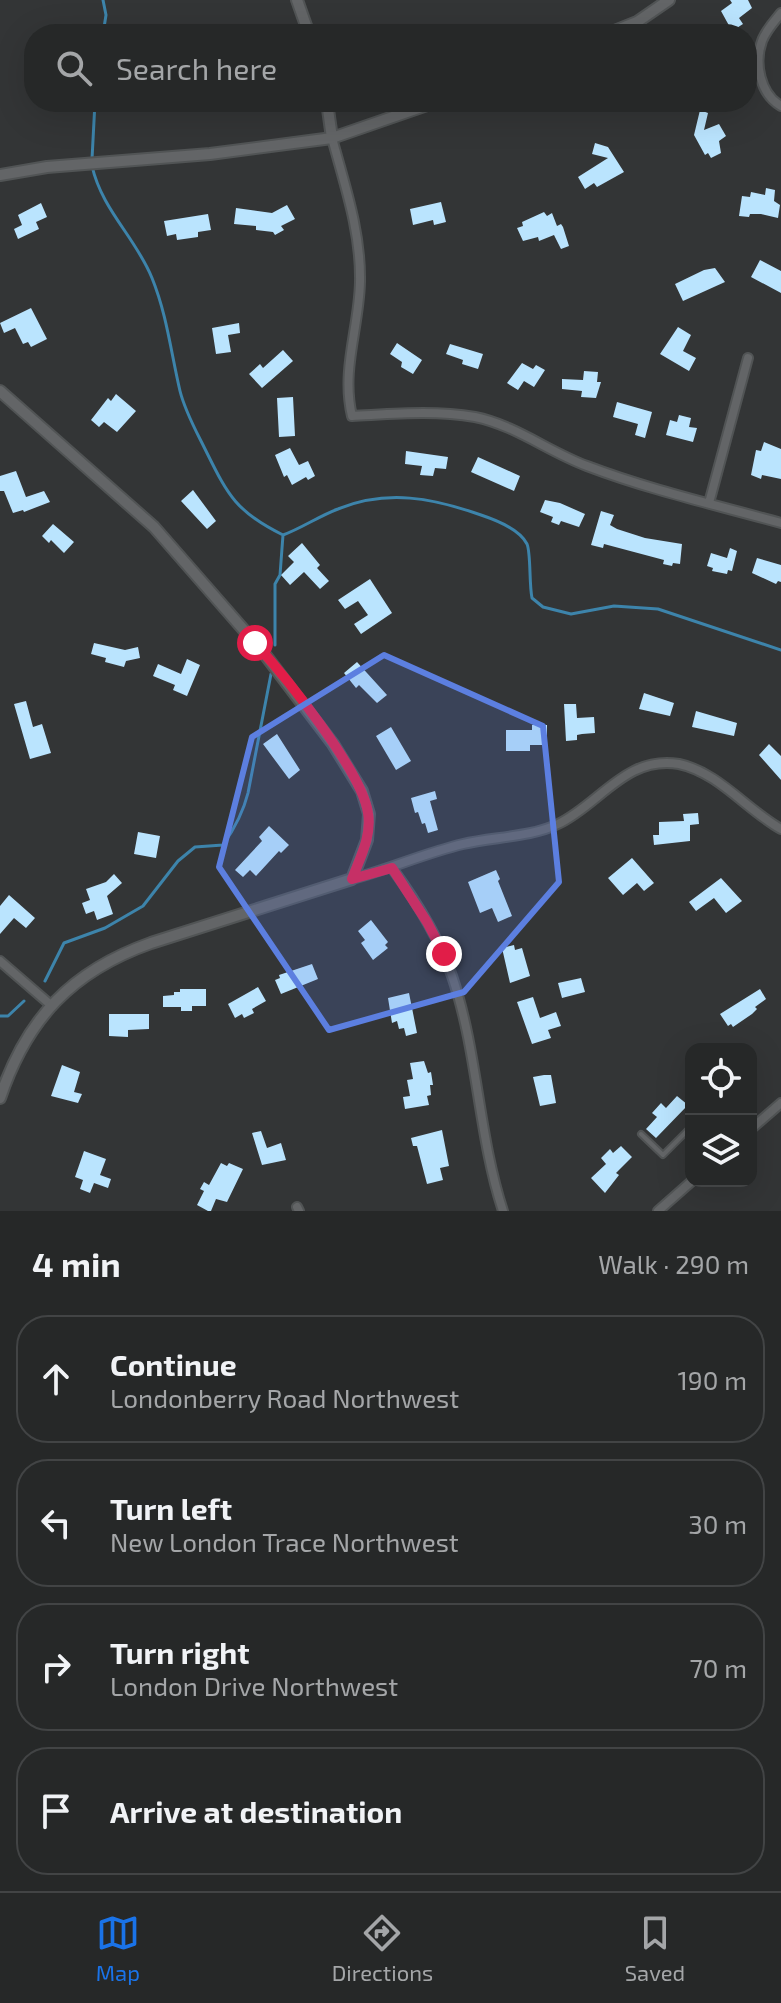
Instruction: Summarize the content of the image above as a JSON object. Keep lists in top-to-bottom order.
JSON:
{
  "page": {
    "search": "Search here",
    "heading": ["4 min", "Walk · 290 m"],
    "list": [
      ["Continue", "Londonberry Road Northwest", "190 m"],
      ["Turn left", "New London Trace Northwest", "30 m"],
      ["Turn right", "London Drive Northwest", "70 m"],
      "Arrive at destination"
    ],
    "nav": ["Map", "Directions", "Saved"]
  }
}
